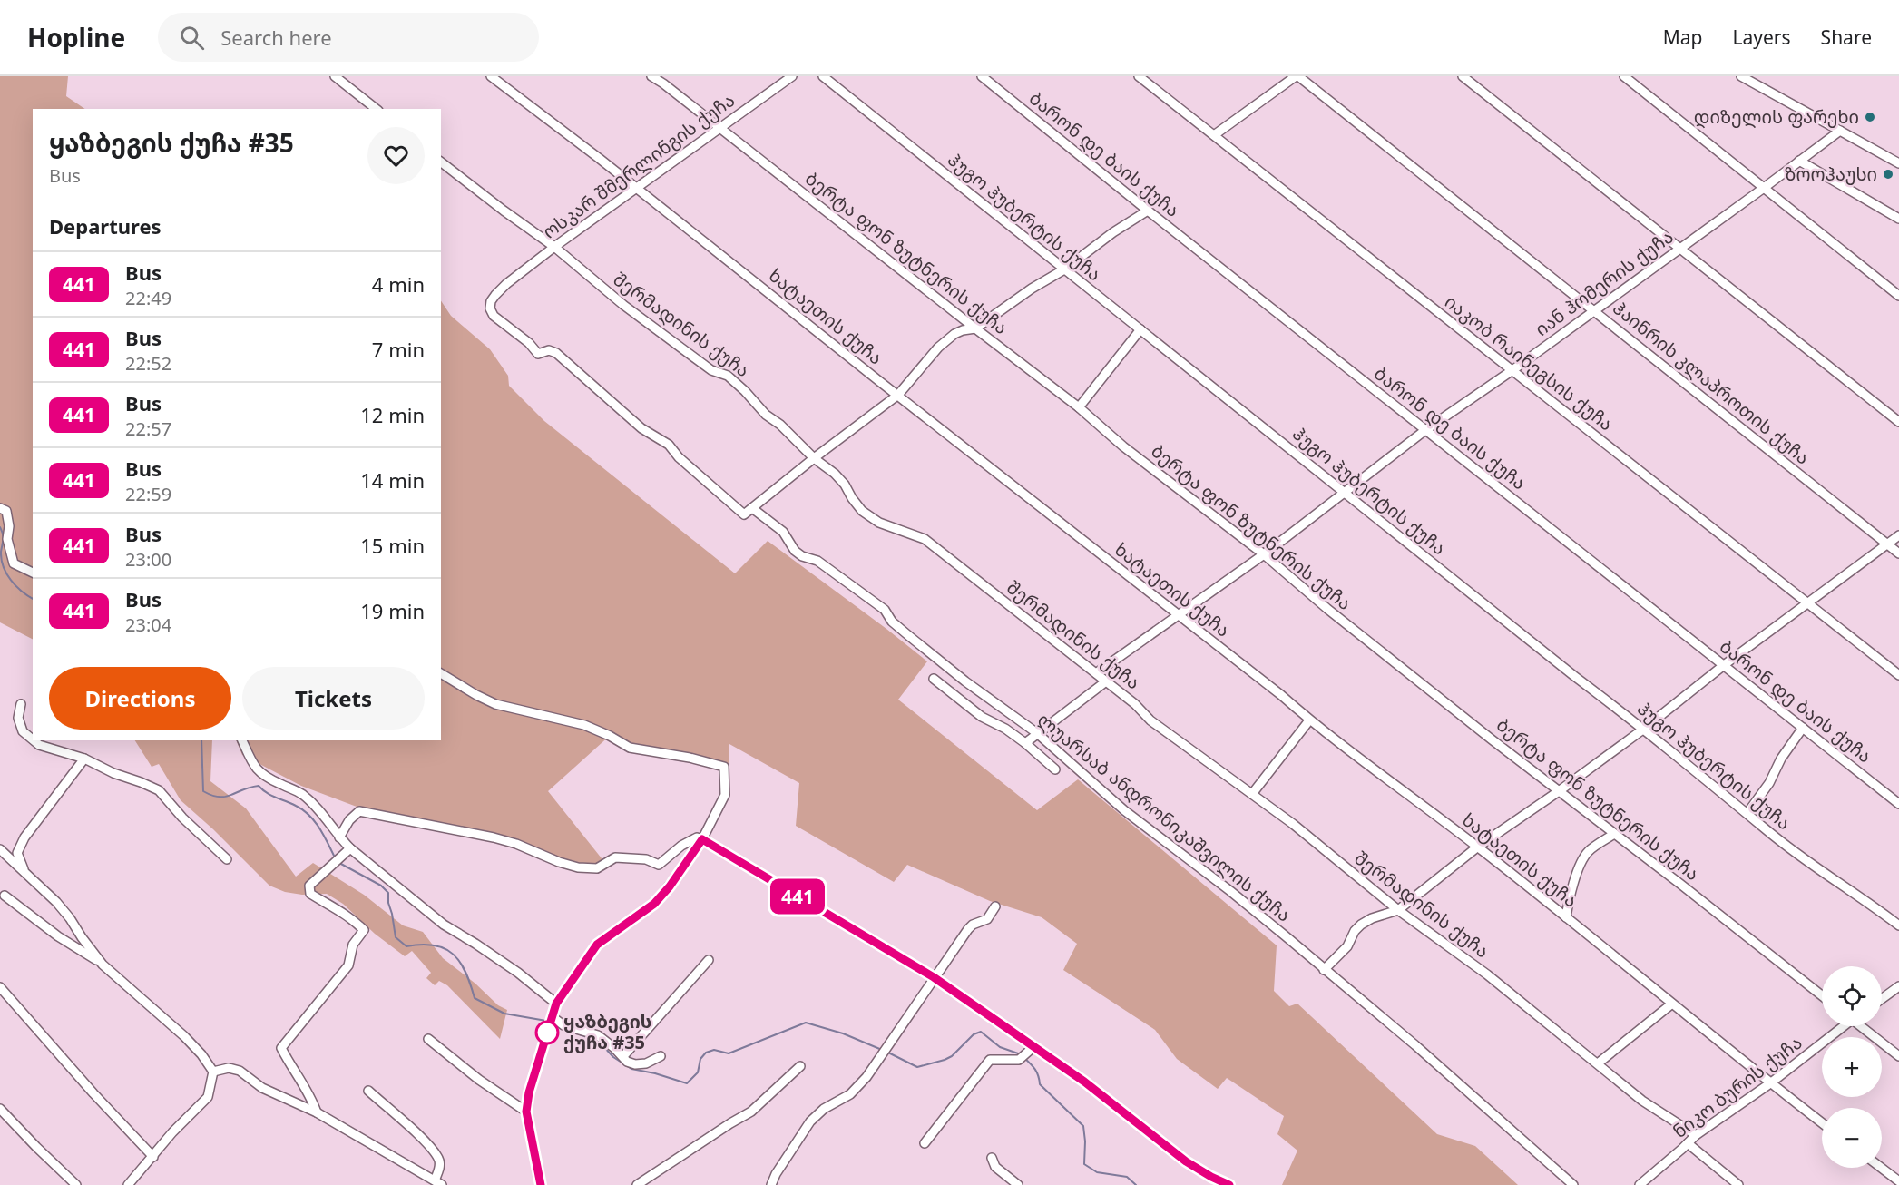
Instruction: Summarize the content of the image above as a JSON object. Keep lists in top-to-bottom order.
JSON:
{
  "streets": {
    "street": [
      "ბარონ დე ბაის ქუჩა",
      "ოსკარ შმერლინგის ქუჩა",
      "ჰუგო ჰუბერტის ქუჩა",
      "ბერტა ფონ ზუტნერის ქუჩა",
      "იან ჰომერის ქუჩა",
      "ხატაეთის ქუჩა",
      "შერმადინის ქუჩა",
      "იაკობ რაინეგსის ქუჩა",
      "ჰაინრიხ კლაპროთის ქუჩა",
      "ლუარსაბ ანდრონიკაშვილის ქუჩა",
      "ნიკო ბურის ქუჩა"
    ]
  },
  "crossings": [
    ["ბარონ დე ბაის ქუჩა", "იან ჰომერის ქუჩა"],
    ["ოსკარ შმერლინგის ქუჩა", "ბერტა ფონ ზუტნერის ქუჩა"],
    ["ოსკარ შმერლინგის ქუჩა", "ხატაეთის ქუჩა"],
    ["ოსკარ შმერლინგის ქუჩა", "შერმადინის ქუჩა"],
    ["ოსკარ შმერლინგის ქუჩა", "ლუარსაბ ანდრონიკაშვილის ქუჩა"],
    ["ჰუგო ჰუბერტის ქუჩა", "იან ჰომერის ქუჩა"],
    ["ბერტა ფონ ზუტნერის ქუჩა", "იან ჰომერის ქუჩა"],
    ["იან ჰომერის ქუჩა", "ხატაეთის ქუჩა"],
    ["იან ჰომერის ქუჩა", "შერმადინის ქუჩა"],
    ["იან ჰომერის ქუჩა", "იაკობ რაინეგსის ქუჩა"],
    ["იან ჰომერის ქუჩა", "ჰაინრიხ კლაპროთის ქუჩა"],
    ["ხატაეთის ქუჩა", "ნიკო ბურის ქუჩა"],
    ["შერმადინის ქუჩა", "ნიკო ბურის ქუჩა"]
  ],
  "places": ["დიზელის ფარეხი", "ზოოჰაუსი", "ყაზბეგის ქუჩა #35"],
  "lines": ["bus line 441"],
  "page": {
    "header": "Hopline",
    "search": "Search here",
    "nav": ["Map", "Layers", "Share"],
    "on_map": "441",
    "heading": [
      ["ყაზბეგის ქუჩა #35", "Bus"],
      "Departures"
    ],
    "list": [
      {
        "mark": "441",
        "name": "Bus",
        "note": "22:49",
        "value": "4 min"
      },
      {
        "mark": "441",
        "name": "Bus",
        "note": "22:52",
        "value": "7 min"
      },
      {
        "mark": "441",
        "name": "Bus",
        "note": "22:57",
        "value": "12 min"
      },
      {
        "mark": "441",
        "name": "Bus",
        "note": "22:59",
        "value": "14 min"
      },
      {
        "mark": "441",
        "name": "Bus",
        "note": "23:00",
        "value": "15 min"
      },
      {
        "mark": "441",
        "name": "Bus",
        "note": "23:04",
        "value": "19 min"
      }
    ],
    "buttons": ["Directions", "Tickets"],
    "map_buttons": ["+", "−"]
  }
}
